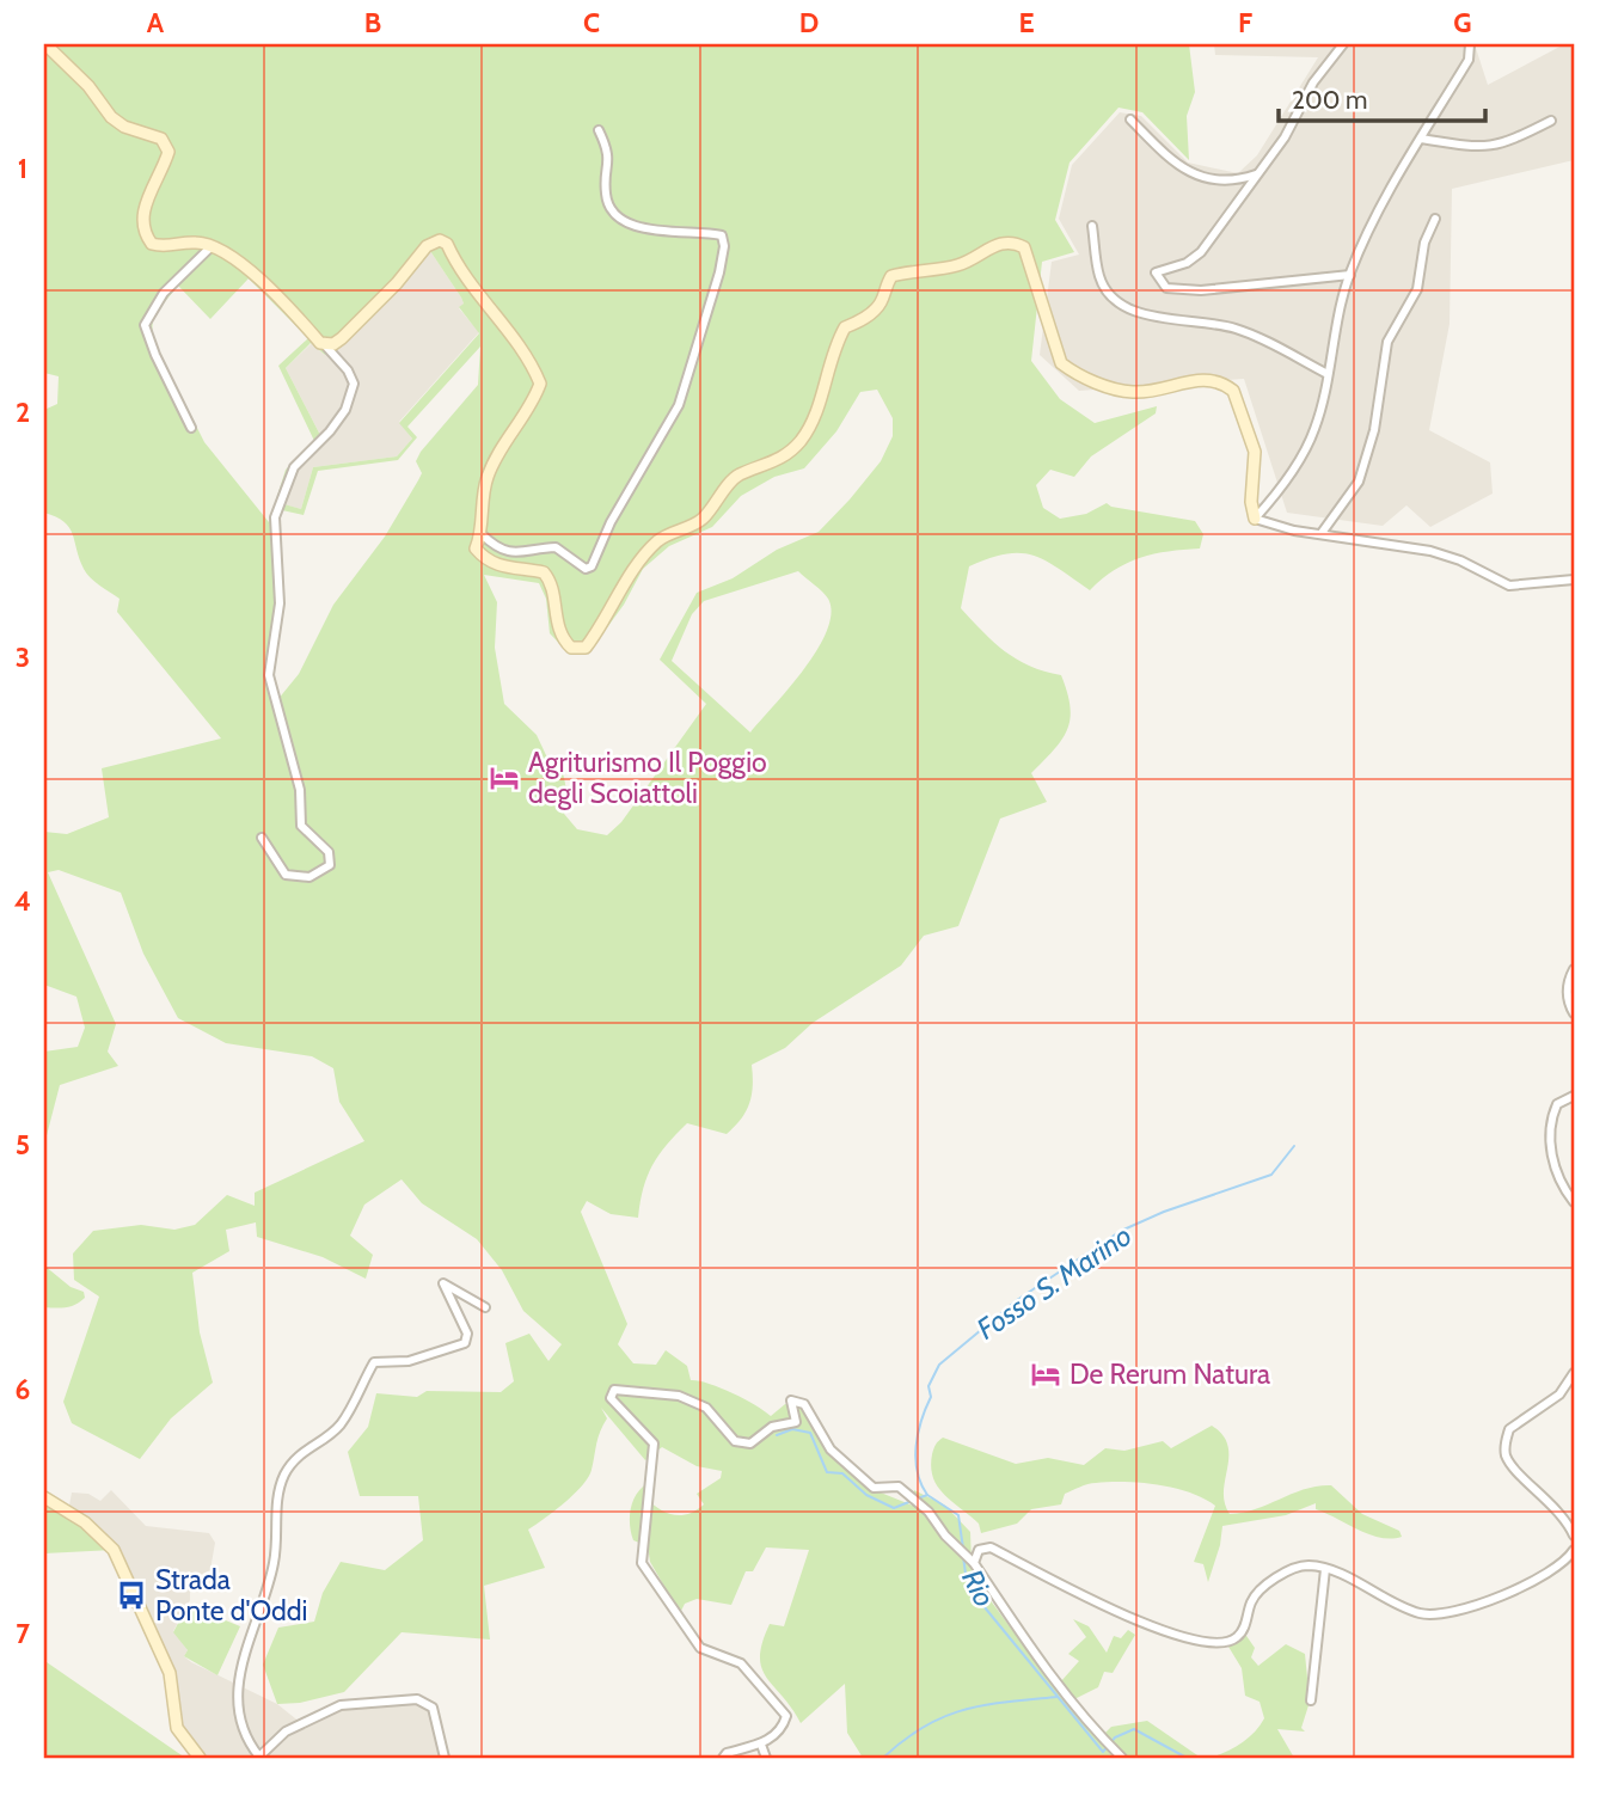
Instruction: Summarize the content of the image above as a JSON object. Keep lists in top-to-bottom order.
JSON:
{
  "water": ["Fosso S. Marino", "Rio"],
  "places": {
    "hotel": ["Agriturismo Il Poggio degli Scoiattoli", "De Rerum Natura"],
    "bus stop": ["Strada Ponte d'Oddi"]
  },
  "scale_bar": "200 m",
  "grid": {
    "columns": [
      "A",
      "B",
      "C",
      "D",
      "E",
      "F",
      "G"
    ],
    "rows": [
      "1",
      "2",
      "3",
      "4",
      "5",
      "6",
      "7"
    ]
  }
}
